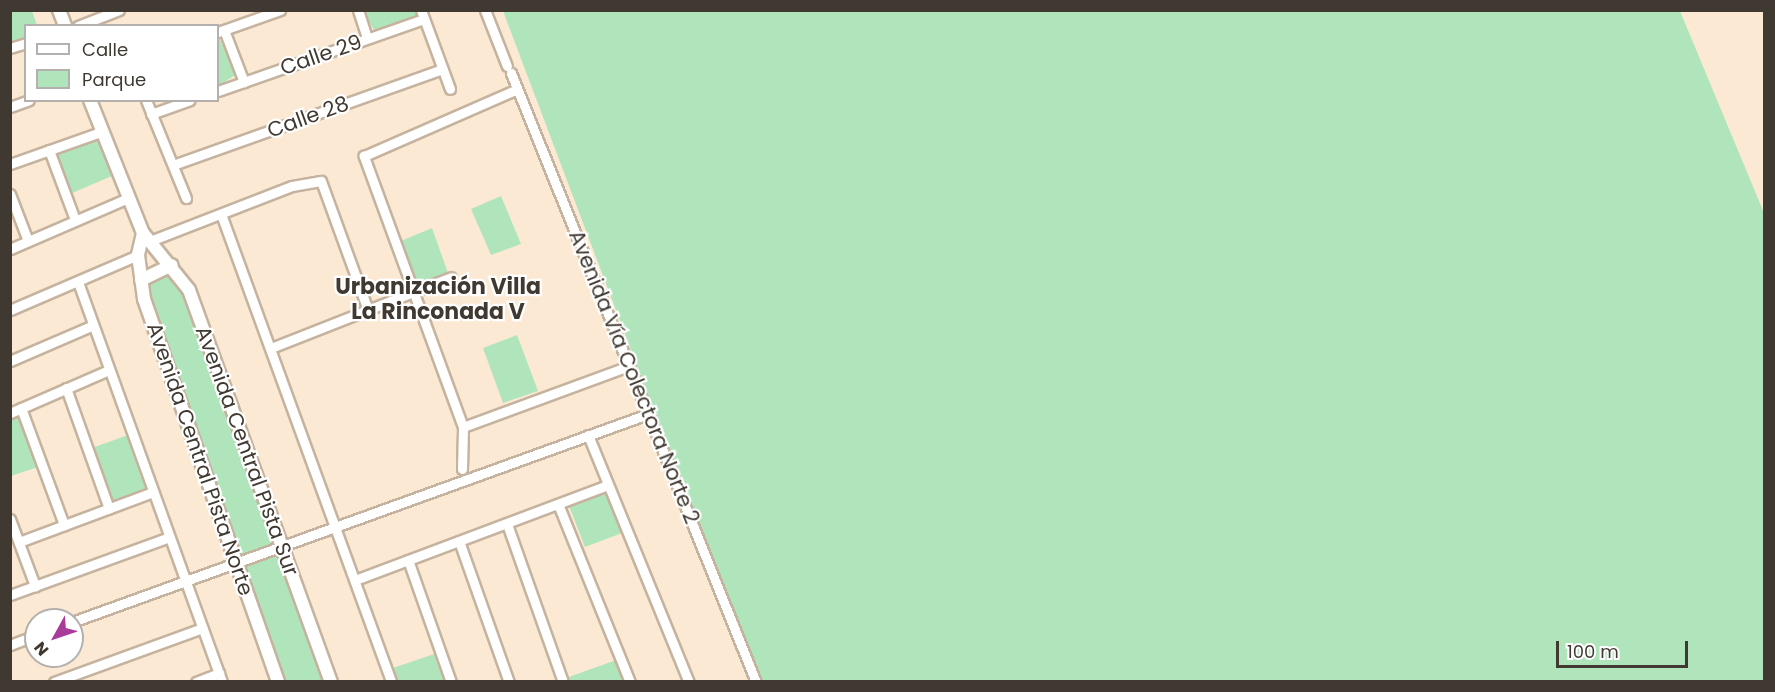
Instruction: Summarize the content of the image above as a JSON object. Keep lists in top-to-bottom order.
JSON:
{
  "streets": {
    "street": [
      "Calle 29",
      "Calle 28",
      "Avenida Vía Colectora Norte 2",
      "Avenida Central Pista Sur",
      "Avenida Central Pista Norte"
    ]
  },
  "crossings": [
    ["Avenida Central Pista Sur", "Avenida Central Pista Norte"]
  ],
  "districts": ["Urbanización Villa La Rinconada V"],
  "legend": ["Calle", "Parque"],
  "scale_bar": "100 m",
  "north": "bottom left"
}
